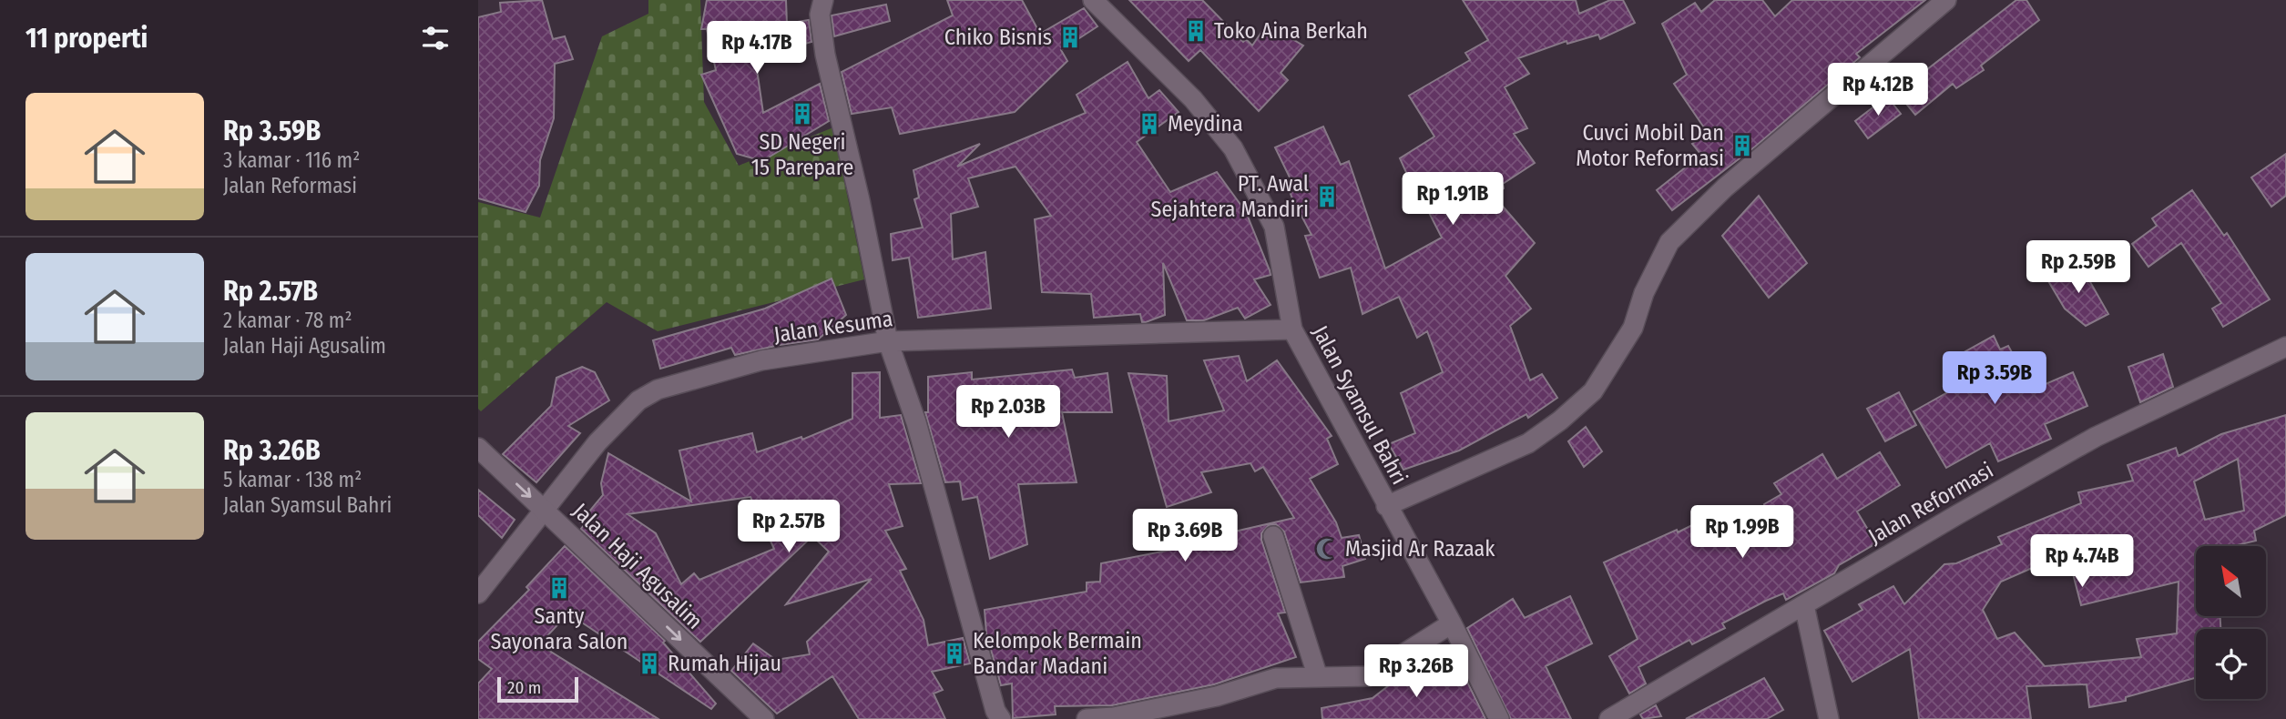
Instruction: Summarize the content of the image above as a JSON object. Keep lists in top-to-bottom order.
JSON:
{
  "streets": {
    "street": [
      "Jalan Kesuma",
      "Jalan Syamsul Bahri",
      "Jalan Reformasi",
      "Jalan Haji Agusalim"
    ]
  },
  "crossings": [
    ["Jalan Kesuma", "Jalan Syamsul Bahri"],
    ["Jalan Kesuma", "Jalan Haji Agusalim"]
  ],
  "one_way": ["Jalan Haji Agusalim"],
  "places": {
    "building": [
      "Toko Aina Berkah",
      "Chiko Bisnis",
      "SD Negeri 15 Parepare",
      "Meydina",
      "Cuvci Mobil Dan Motor Reformasi",
      "PT. Awal Sejahtera Mandiri",
      "Santy Sayonara Salon",
      "Kelompok Bermain Bandar Madani",
      "Rumah Hijau"
    ],
    "mosque": ["Masjid Ar Razaak"]
  },
  "scale_bar": "20 m",
  "north": "top left",
  "page": {
    "heading": "11 properti",
    "price": [
      "Rp 4.17B",
      "Rp 4.12B",
      "Rp 1.91B",
      "Rp 2.59B",
      "Rp 3.59B",
      "Rp 2.03B",
      "Rp 2.57B",
      "Rp 1.99B",
      "Rp 3.69B",
      "Rp 4.74B",
      "Rp 3.26B"
    ],
    "list": [
      {
        "name": "Rp 3.59B",
        "note": "3 kamar · 116 m² · Jalan Reformasi"
      },
      {
        "name": "Rp 2.57B",
        "note": "2 kamar · 78 m² · Jalan Haji Agusalim"
      },
      {
        "name": "Rp 3.26B",
        "note": "5 kamar · 138 m² · Jalan Syamsul Bahri"
      }
    ],
    "scale": "20 m"
  }
}
